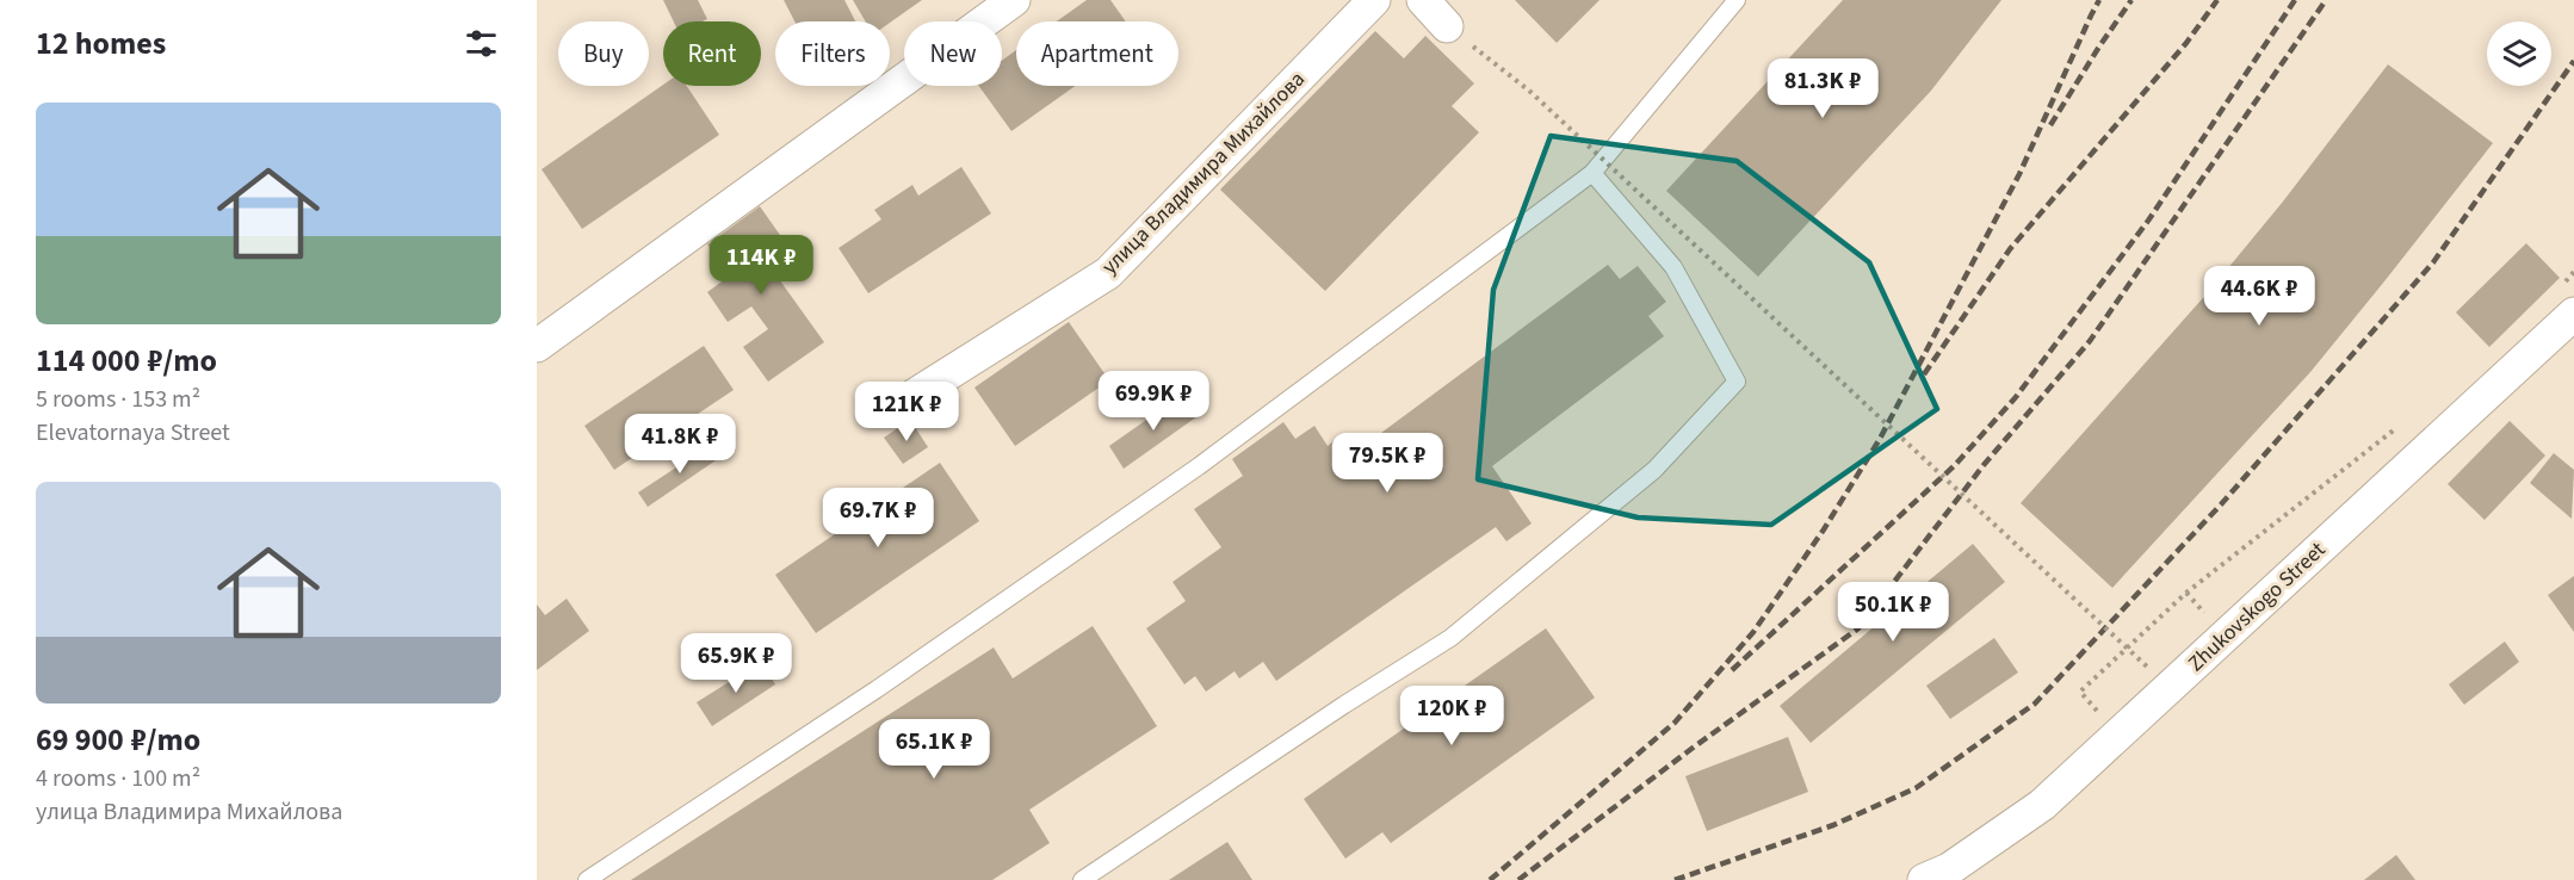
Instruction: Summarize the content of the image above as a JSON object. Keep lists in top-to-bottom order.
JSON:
{
  "streets": {
    "street": ["улица Владимира Михайлова", "Zhukovskogo Street"]
  },
  "page": {
    "heading": "12 homes",
    "chip": [
      "Buy",
      "Rent",
      "Filters",
      "New",
      "Apartment"
    ],
    "price": [
      "81.3K ₽",
      "114K ₽",
      "44.6K ₽",
      "69.9K ₽",
      "121K ₽",
      "41.8K ₽",
      "79.5K ₽",
      "69.7K ₽",
      "50.1K ₽",
      "65.9K ₽",
      "120K ₽",
      "65.1K ₽"
    ],
    "list": [
      {
        "name": "114 000 ₽/mo",
        "note": "5 rooms · 153 m² · Elevatornaya Street"
      },
      {
        "name": "69 900 ₽/mo",
        "note": "4 rooms · 100 m² · улица Владимира Михайлова"
      }
    ]
  }
}
